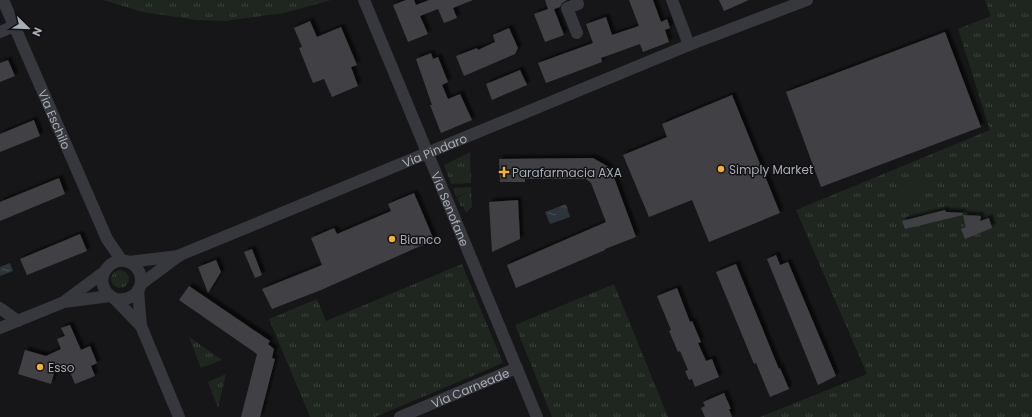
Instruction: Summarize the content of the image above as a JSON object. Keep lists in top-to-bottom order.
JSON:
{
  "streets": {
    "street": [
      "Via Eschilo",
      "Via Pindaro",
      "Via Senofane",
      "Via Carneade"
    ]
  },
  "crossings": [
    ["Via Pindaro", "Via Senofane"],
    ["Via Senofane", "Via Carneade"]
  ],
  "places": {
    "other": ["Simply Market", "Bianco", "Esso"],
    "health": ["Parafarmacia AXA"]
  },
  "north": "bottom right"
}
